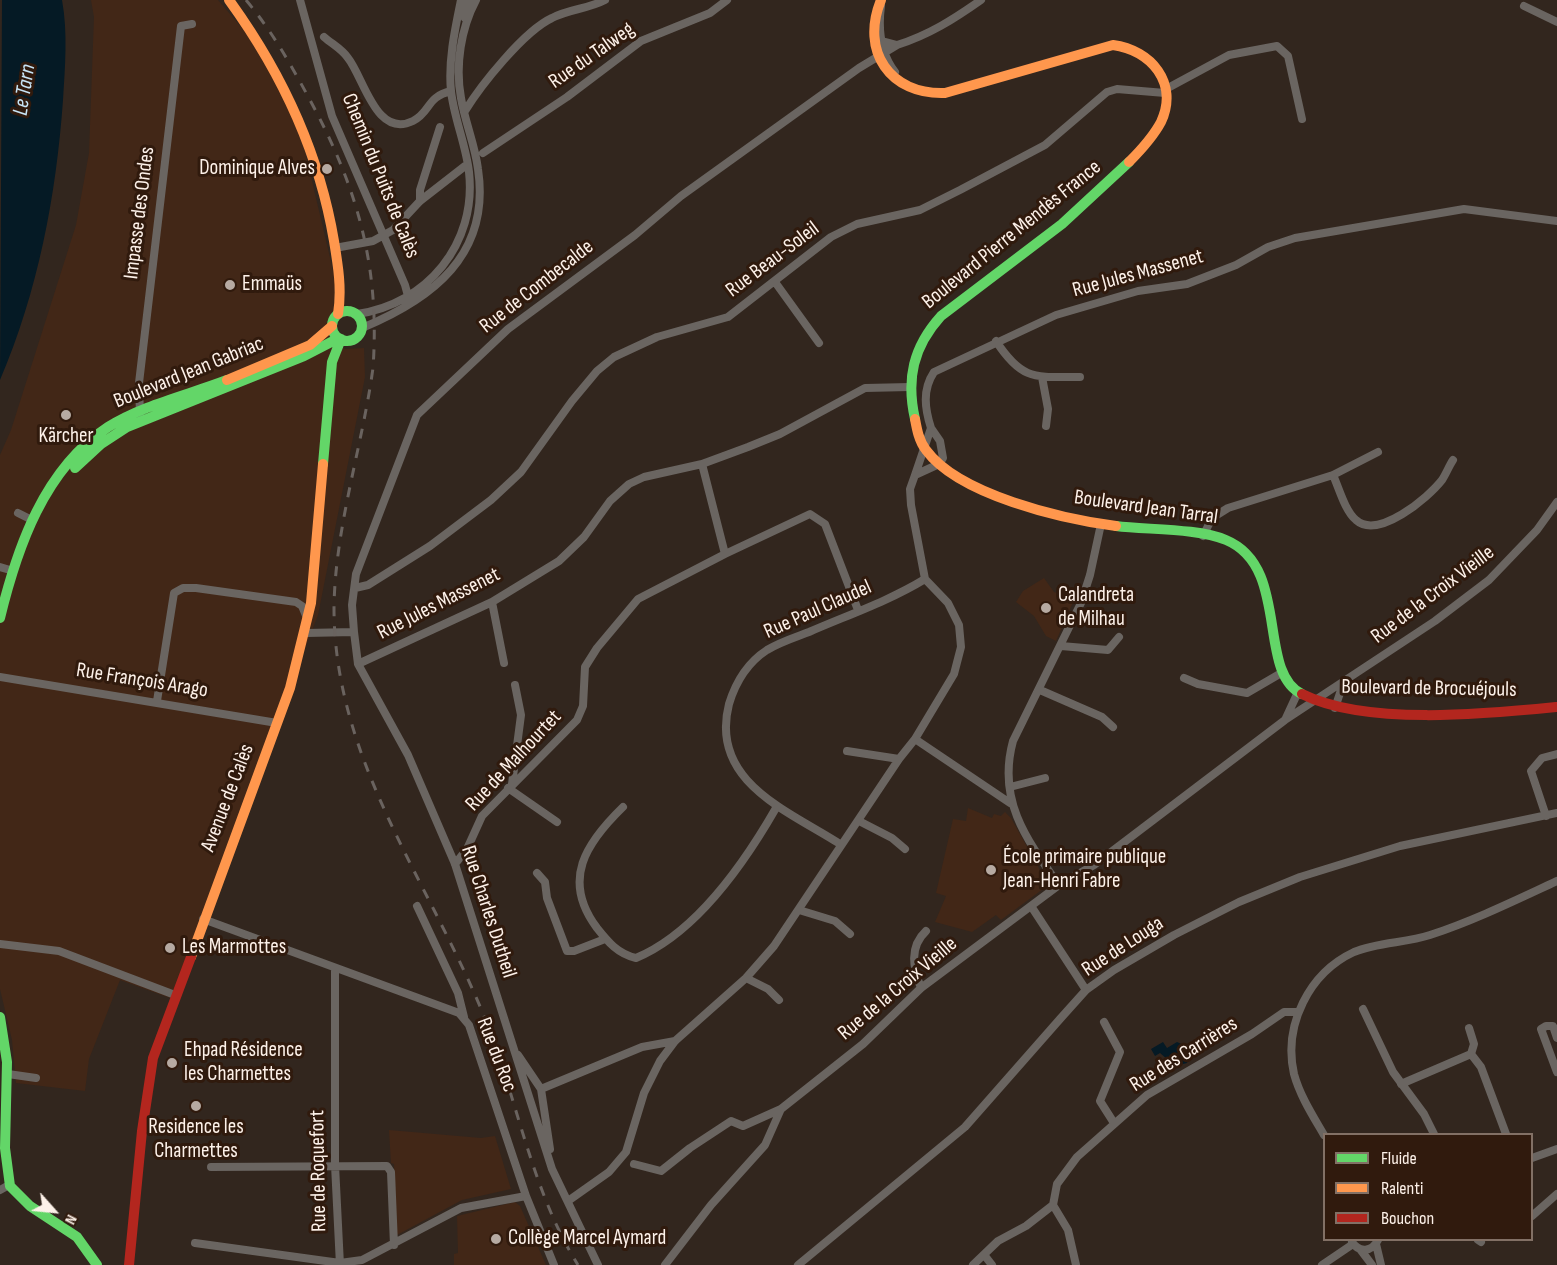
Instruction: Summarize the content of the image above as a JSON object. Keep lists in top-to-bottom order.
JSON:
{
  "streets": {
    "street": [
      "Rue du Talweg",
      "Chemin du Puits de Calès",
      "Impasse des Ondes",
      "Boulevard Pierre Mendès France",
      "Rue Beau-Soleil",
      "Rue Jules Massenet",
      "Rue de Combecalde",
      "Boulevard Jean Gabriac",
      "Boulevard Jean Tarral",
      "Rue de la Croix Vieille",
      "Rue Paul Claudel",
      "Rue François Arago",
      "Boulevard de Brocuéjouls",
      "Rue de Malhourtet",
      "Avenue de Calès",
      "Rue Charles Dutheil",
      "Rue de Louga",
      "Rue du Roc",
      "Rue des Carrières",
      "Rue de Roquefort"
    ]
  },
  "crossings": [
    ["Impasse des Ondes", "Boulevard Jean Gabriac"],
    ["Boulevard Pierre Mendès France", "Rue Beau-Soleil"],
    ["Boulevard Pierre Mendès France", "Rue Jules Massenet"],
    ["Boulevard Pierre Mendès France", "Boulevard Jean Tarral"],
    ["Rue Beau-Soleil", "Rue de Combecalde"],
    ["Rue Jules Massenet", "Rue de Combecalde"],
    ["Rue Jules Massenet", "Boulevard Jean Tarral"],
    ["Rue Jules Massenet", "Rue Paul Claudel"],
    ["Rue Jules Massenet", "Rue Charles Dutheil"],
    ["Rue de Combecalde", "Rue Charles Dutheil"],
    ["Boulevard Jean Gabriac", "Avenue de Calès"],
    ["Boulevard Jean Tarral", "Rue de la Croix Vieille"],
    ["Boulevard Jean Tarral", "Boulevard de Brocuéjouls"],
    ["Rue de la Croix Vieille", "Boulevard de Brocuéjouls"],
    ["Rue Paul Claudel", "Rue de Malhourtet"],
    ["Rue François Arago", "Avenue de Calès"],
    ["Rue de Malhourtet", "Rue Charles Dutheil"],
    ["Avenue de Calès", "Rue du Roc"],
    ["Rue du Roc", "Rue de Roquefort"]
  ],
  "water": ["Le Tarn"],
  "places": [
    "Dominique Alves",
    "Emmaüs",
    "Kärcher",
    "Calandreta de Milhau",
    "École primaire publique Jean-Henri Fabre",
    "Les Marmottes",
    "Ehpad Résidence les Charmettes",
    "Residence les Charmettes",
    "Collège Marcel Aymard"
  ],
  "legend": ["Fluide", "Ralenti", "Bouchon"],
  "north": "bottom right"
}
